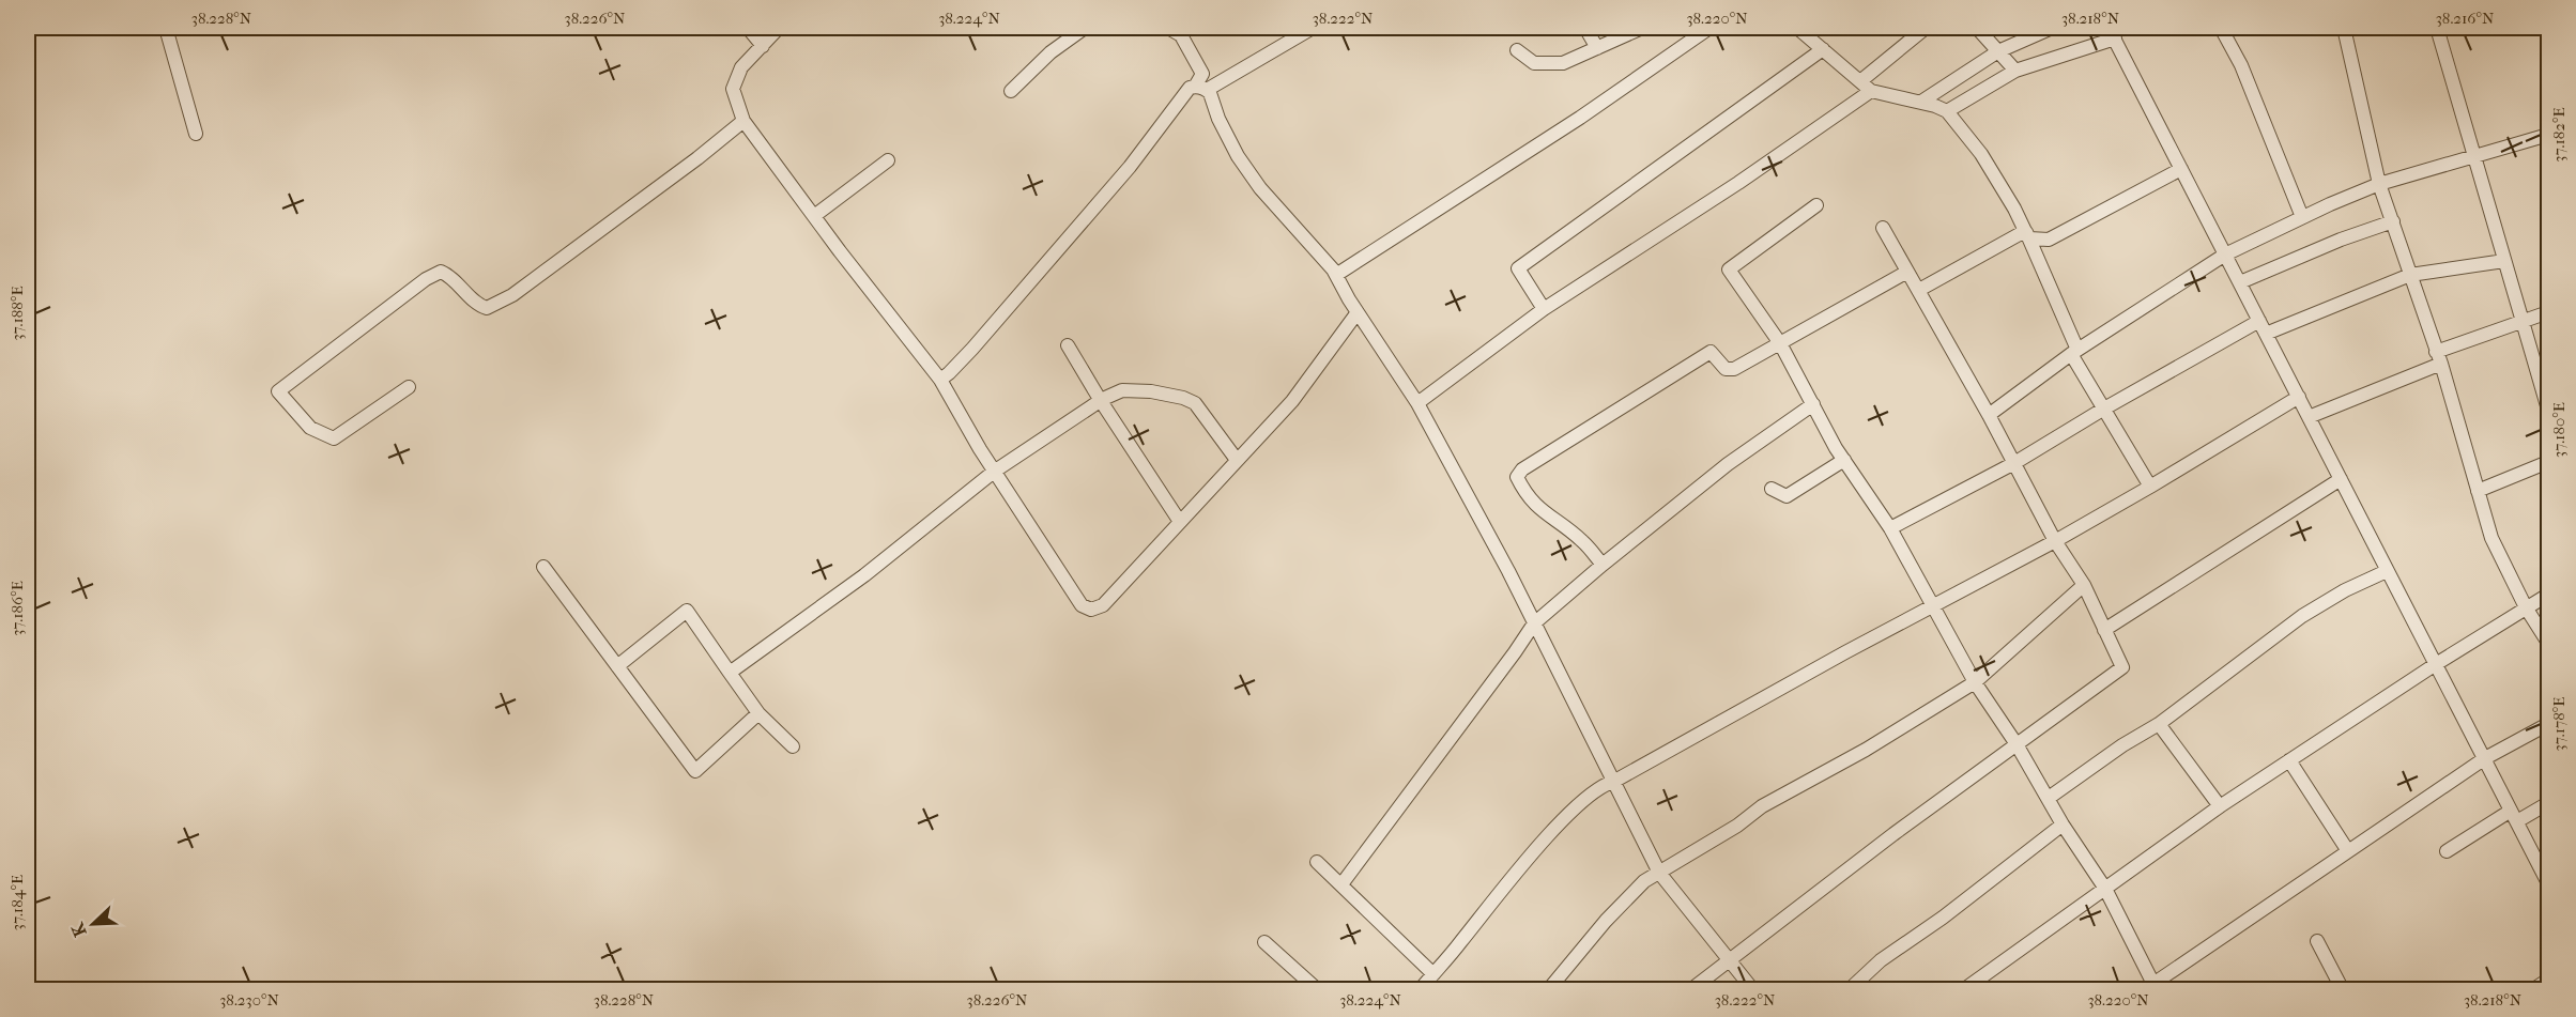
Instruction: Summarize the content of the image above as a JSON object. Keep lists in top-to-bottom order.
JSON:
{
  "north": "bottom left",
  "coordinates": [
    "38.228°N",
    "38.226°N",
    "38.224°N",
    "38.222°N",
    "38.220°N",
    "38.218°N",
    "38.216°N",
    "37.182°E",
    "37.188°E",
    "37.180°E",
    "37.186°E",
    "37.178°E",
    "37.184°E",
    "38.230°N"
  ]
}
